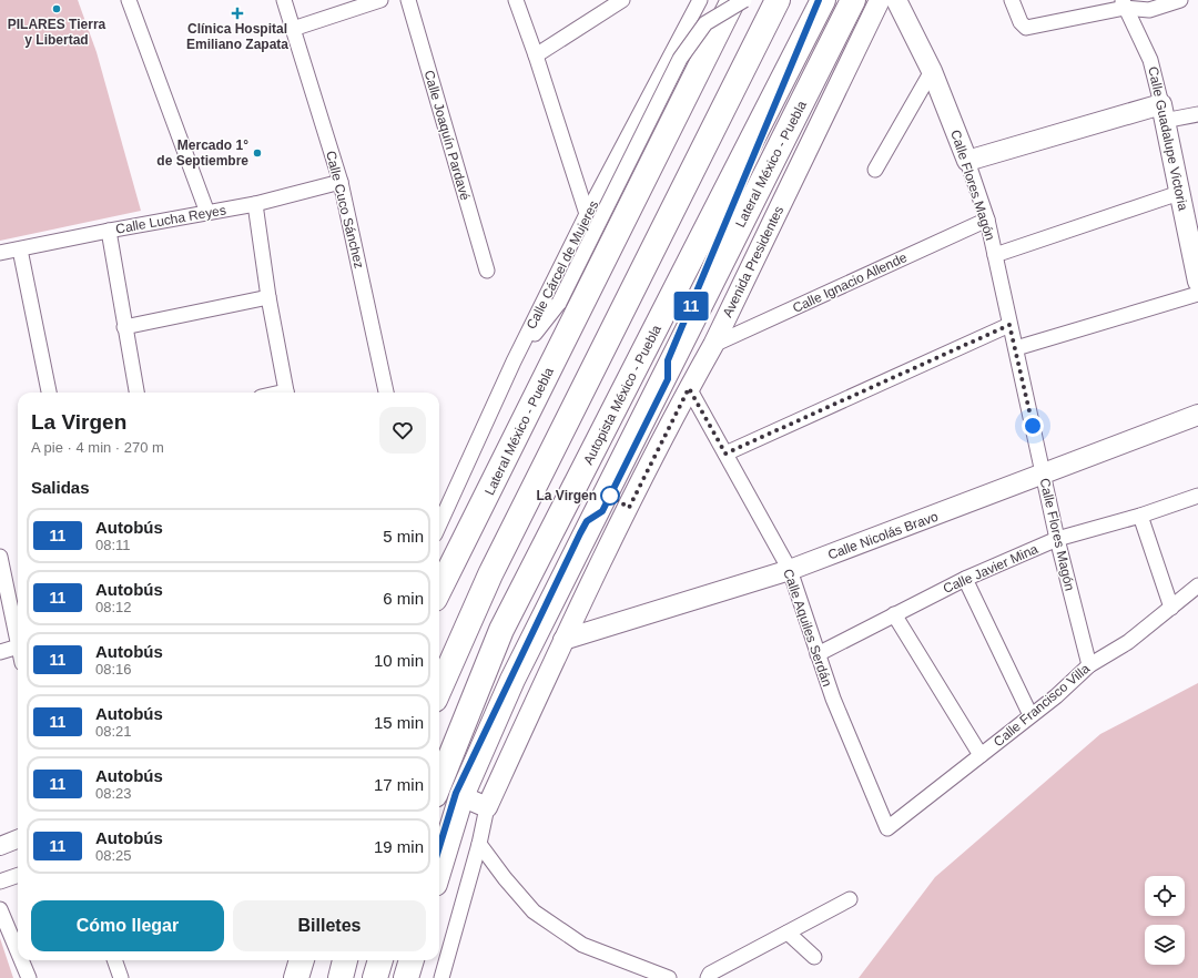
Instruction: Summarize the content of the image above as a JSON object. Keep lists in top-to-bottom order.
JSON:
{
  "streets": {
    "highway": ["Lateral México - Puebla", "Autopista México - Puebla"],
    "main road": [
      "Calle Guadalupe Victoria",
      "Calle Flores Magón",
      "Avenida Presidentes",
      "Calle Nicolás Bravo"
    ],
    "street": [
      "Calle Joaquín Pardavé",
      "Calle Cuco Sánchez",
      "Calle Lucha Reyes",
      "Calle Cárcel de Mujeres",
      "Calle Ignacio Allende",
      "Calle Javier Mina",
      "Calle Aquiles Serdán",
      "Calle Francisco Villa"
    ]
  },
  "crossings": [
    ["Calle Flores Magón", "Calle Ignacio Allende"],
    ["Calle Flores Magón", "Calle Nicolás Bravo"],
    ["Calle Flores Magón", "Calle Javier Mina"],
    ["Calle Flores Magón", "Calle Francisco Villa"],
    ["Calle Cuco Sánchez", "Calle Lucha Reyes"],
    ["Avenida Presidentes", "Calle Ignacio Allende"],
    ["Avenida Presidentes", "Calle Nicolás Bravo"],
    ["Avenida Presidentes", "Calle Aquiles Serdán"],
    ["Calle Nicolás Bravo", "Calle Aquiles Serdán"],
    ["Calle Javier Mina", "Calle Aquiles Serdán"],
    ["Calle Aquiles Serdán", "Calle Francisco Villa"]
  ],
  "places": {
    "other": ["PILARES Tierra y Libertad", "Mercado 1° de Septiembre", "La Virgen"],
    "health": ["Clínica Hospital Emiliano Zapata"]
  },
  "lines": ["bus line 11"],
  "page": {
    "on_map": "11",
    "heading": [
      ["La Virgen", "A pie · 4 min · 270 m"],
      "Salidas"
    ],
    "list": [
      {
        "mark": "11",
        "name": "Autobús",
        "note": "08:11",
        "value": "5 min"
      },
      {
        "mark": "11",
        "name": "Autobús",
        "note": "08:12",
        "value": "6 min"
      },
      {
        "mark": "11",
        "name": "Autobús",
        "note": "08:16",
        "value": "10 min"
      },
      {
        "mark": "11",
        "name": "Autobús",
        "note": "08:21",
        "value": "15 min"
      },
      {
        "mark": "11",
        "name": "Autobús",
        "note": "08:23",
        "value": "17 min"
      },
      {
        "mark": "11",
        "name": "Autobús",
        "note": "08:25",
        "value": "19 min"
      }
    ],
    "buttons": ["Cómo llegar", "Billetes"]
  }
}
